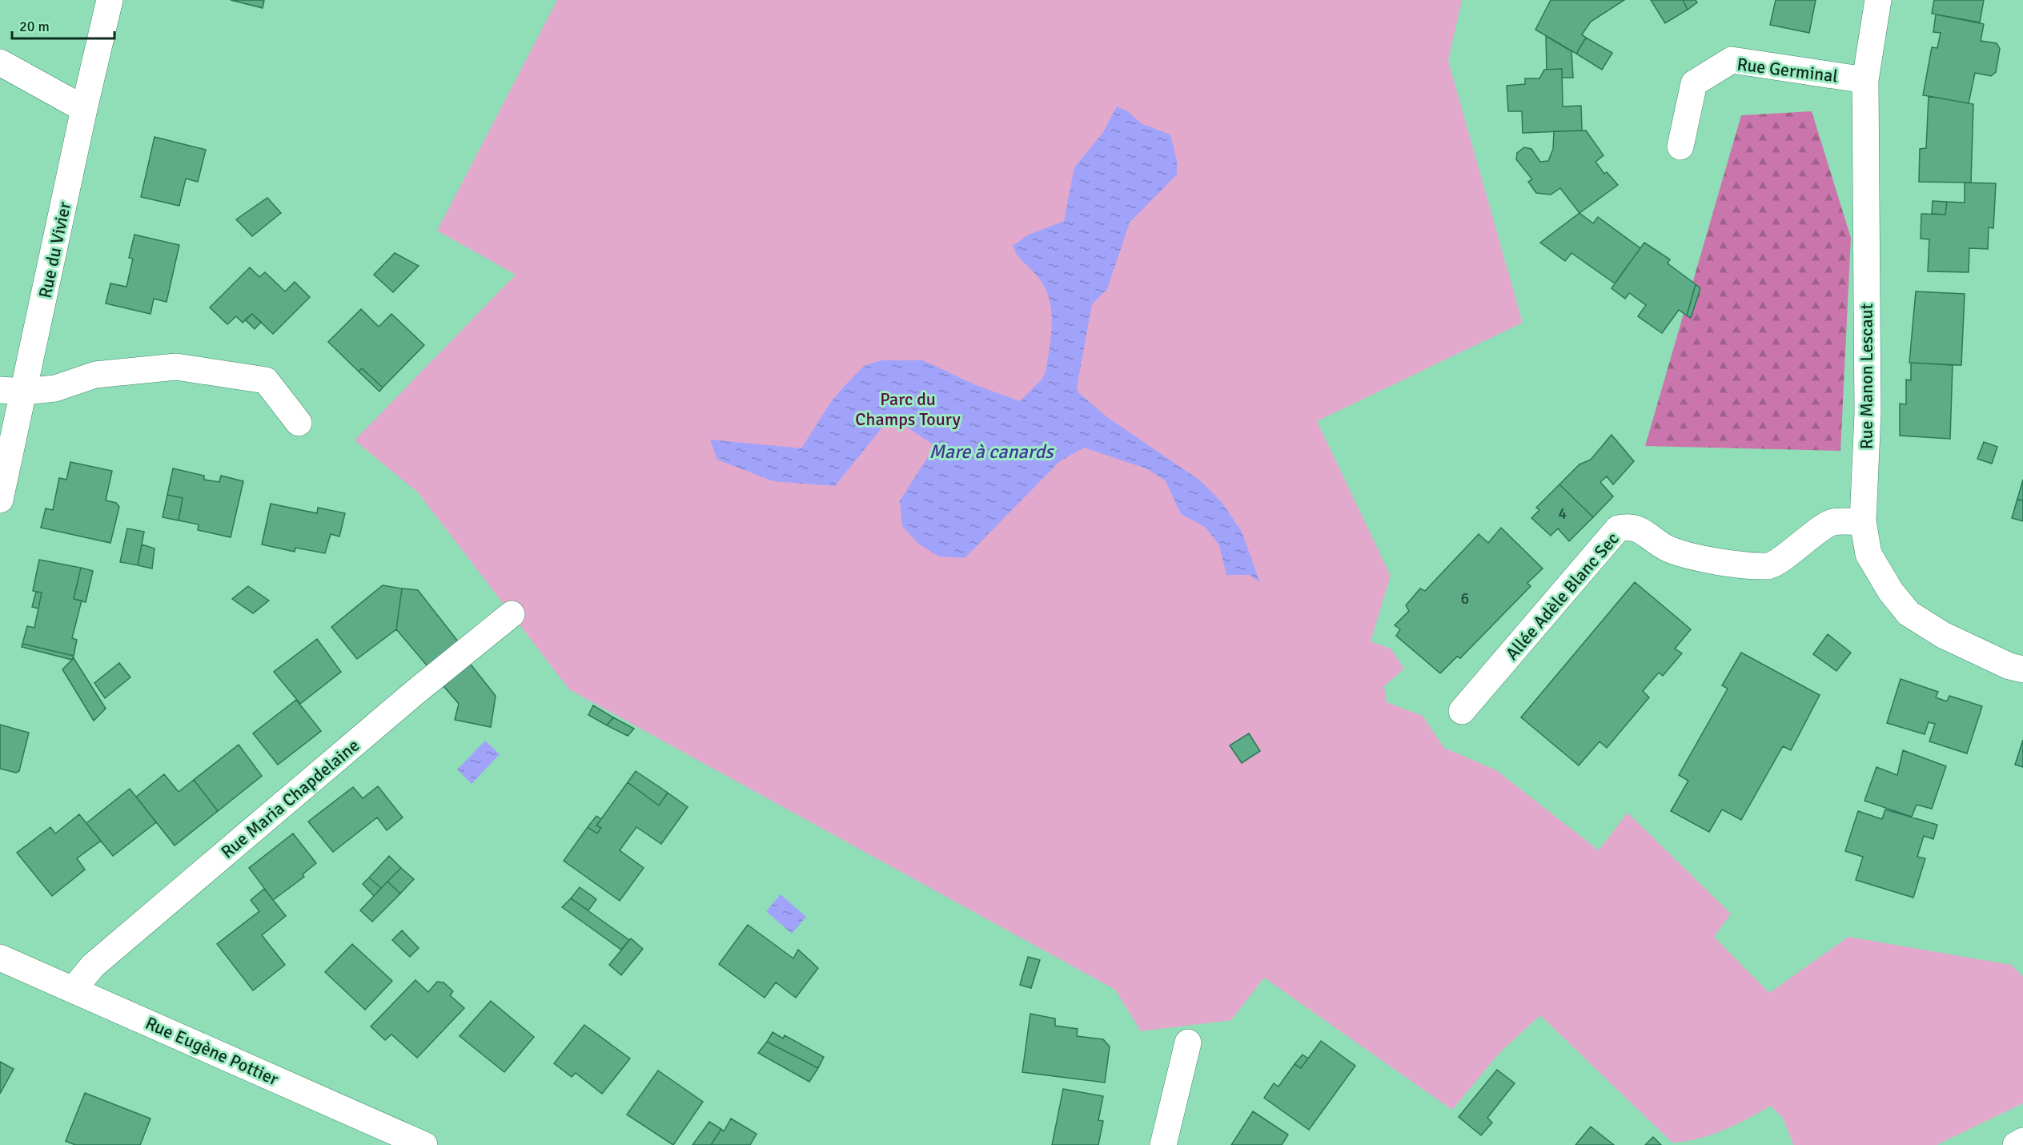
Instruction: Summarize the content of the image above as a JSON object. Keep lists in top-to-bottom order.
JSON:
{
  "streets": {
    "street": [
      "Rue Germinal",
      "Rue du Vivier",
      "Rue Manon Lescaut",
      "Allée Adèle Blanc Sec",
      "Rue Maria Chapdelaine",
      "Rue Eugène Pottier"
    ]
  },
  "crossings": [
    ["Rue Germinal", "Rue Manon Lescaut"],
    ["Rue Manon Lescaut", "Allée Adèle Blanc Sec"],
    ["Rue Maria Chapdelaine", "Rue Eugène Pottier"]
  ],
  "water": ["Mare à canards"],
  "parks": ["Parc du Champs Toury"],
  "house_numbers": ["4", "6"],
  "scale_bar": "20 m"
}
